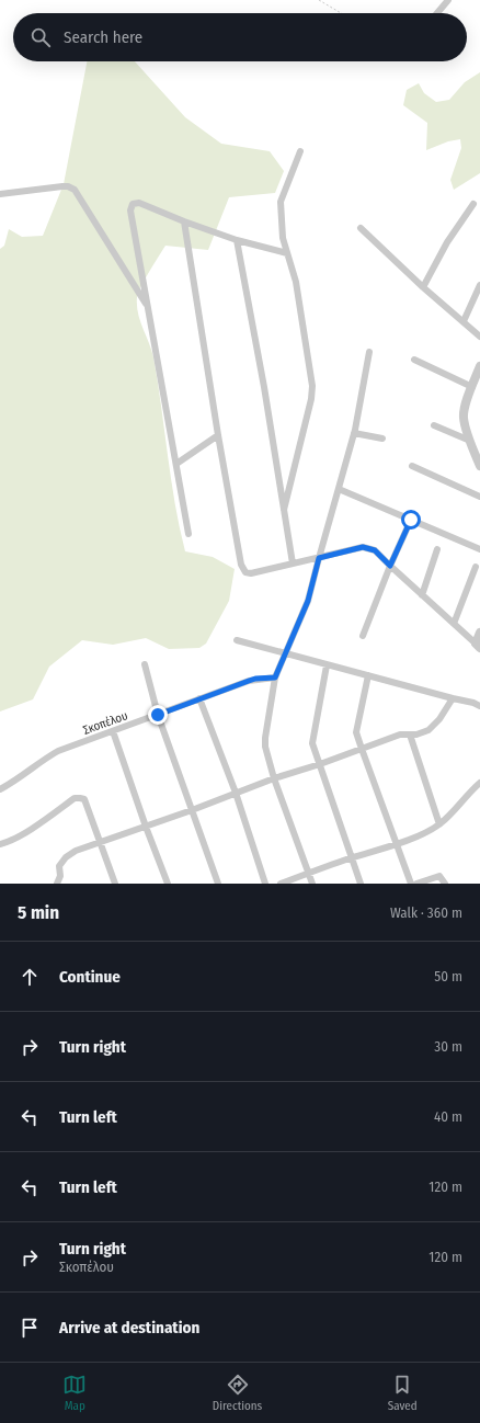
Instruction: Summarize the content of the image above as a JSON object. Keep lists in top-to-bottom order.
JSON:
{
  "streets": {
    "street": ["Σκοπέλου"]
  },
  "page": {
    "search": "Search here",
    "heading": ["5 min", "Walk · 360 m"],
    "list": [
      ["Continue", "50 m"],
      ["Turn right", "30 m"],
      ["Turn left", "40 m"],
      ["Turn left", "120 m"],
      ["Turn right", "Σκοπέλου", "120 m"],
      "Arrive at destination"
    ],
    "nav": ["Map", "Directions", "Saved"]
  }
}
